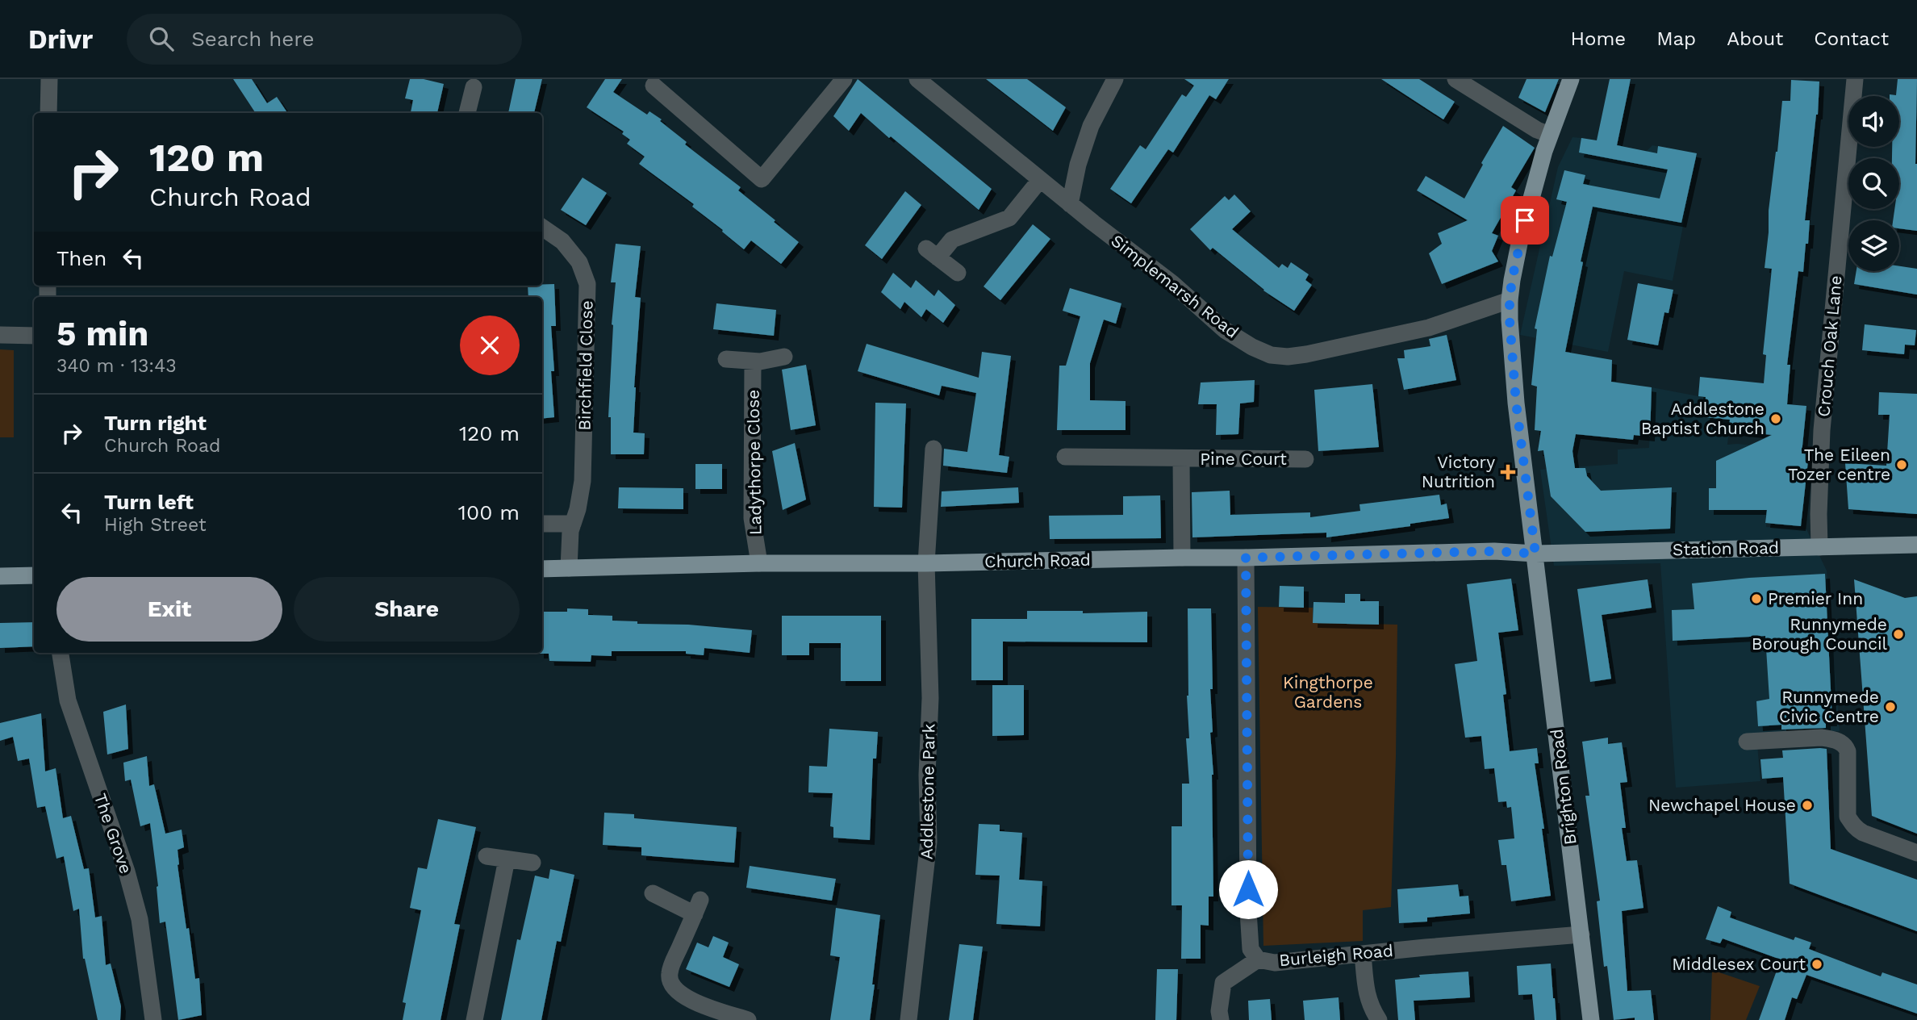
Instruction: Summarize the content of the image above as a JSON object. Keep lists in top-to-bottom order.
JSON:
{
  "streets": {
    "main road": ["Station Road", "Church Road", "Brighton Road"],
    "street": [
      "Simplemarsh Road",
      "Crouch Oak Lane",
      "Birchfield Close",
      "Pine Court",
      "Ladythorpe Close",
      "Addlestone Park",
      "The Grove",
      "Burleigh Road"
    ]
  },
  "crossings": [
    ["Simplemarsh Road", "Brighton Road"],
    ["Crouch Oak Lane", "Station Road"],
    ["Birchfield Close", "Church Road"],
    ["Pine Court", "Church Road"],
    ["Ladythorpe Close", "Church Road"],
    ["Station Road", "Church Road"],
    ["Station Road", "Brighton Road"],
    ["Church Road", "Brighton Road"],
    ["Church Road", "Addlestone Park"],
    ["Church Road", "Burleigh Road"],
    ["Brighton Road", "Burleigh Road"]
  ],
  "parks": ["Kingthorpe Gardens"],
  "places": {
    "other": [
      "Addlestone Baptist Church",
      "The Eileen Tozer centre",
      "Premier Inn",
      "Runnymede Borough Council",
      "Runnymede Civic Centre",
      "Newchapel House",
      "Middlesex Court"
    ],
    "health": ["Victory Nutrition"]
  },
  "page": {
    "header": "Drivr",
    "search": "Search here",
    "nav": [
      "Home",
      "Map",
      "About",
      "Contact"
    ],
    "turn": ["120 m", "Church Road"],
    "then": "Then",
    "heading": ["5 min", "340 m · 13:43"],
    "list": [
      {
        "name": "Turn right",
        "note": "Church Road",
        "value": "120 m"
      },
      {
        "name": "Turn left",
        "note": "High Street",
        "value": "100 m"
      }
    ],
    "buttons": ["Exit", "Share"]
  }
}
